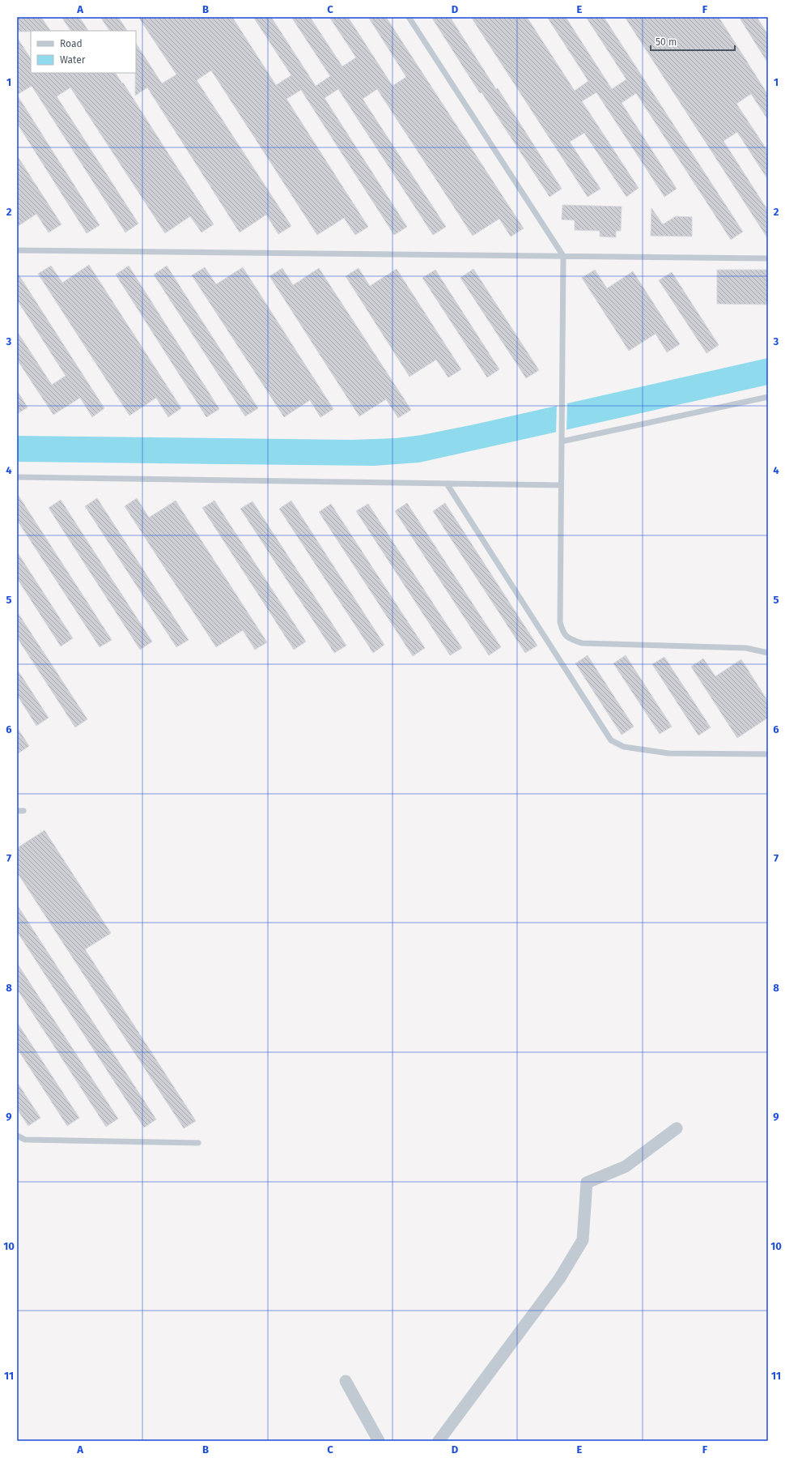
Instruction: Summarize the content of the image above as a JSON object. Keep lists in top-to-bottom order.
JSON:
{
  "legend": ["Road", "Water"],
  "scale_bar": "50 m",
  "grid": {
    "columns": [
      "A",
      "B",
      "C",
      "D",
      "E",
      "F"
    ],
    "rows": [
      "1",
      "2",
      "3",
      "4",
      "5",
      "6",
      "7",
      "8",
      "9",
      "10",
      "11"
    ]
  }
}
